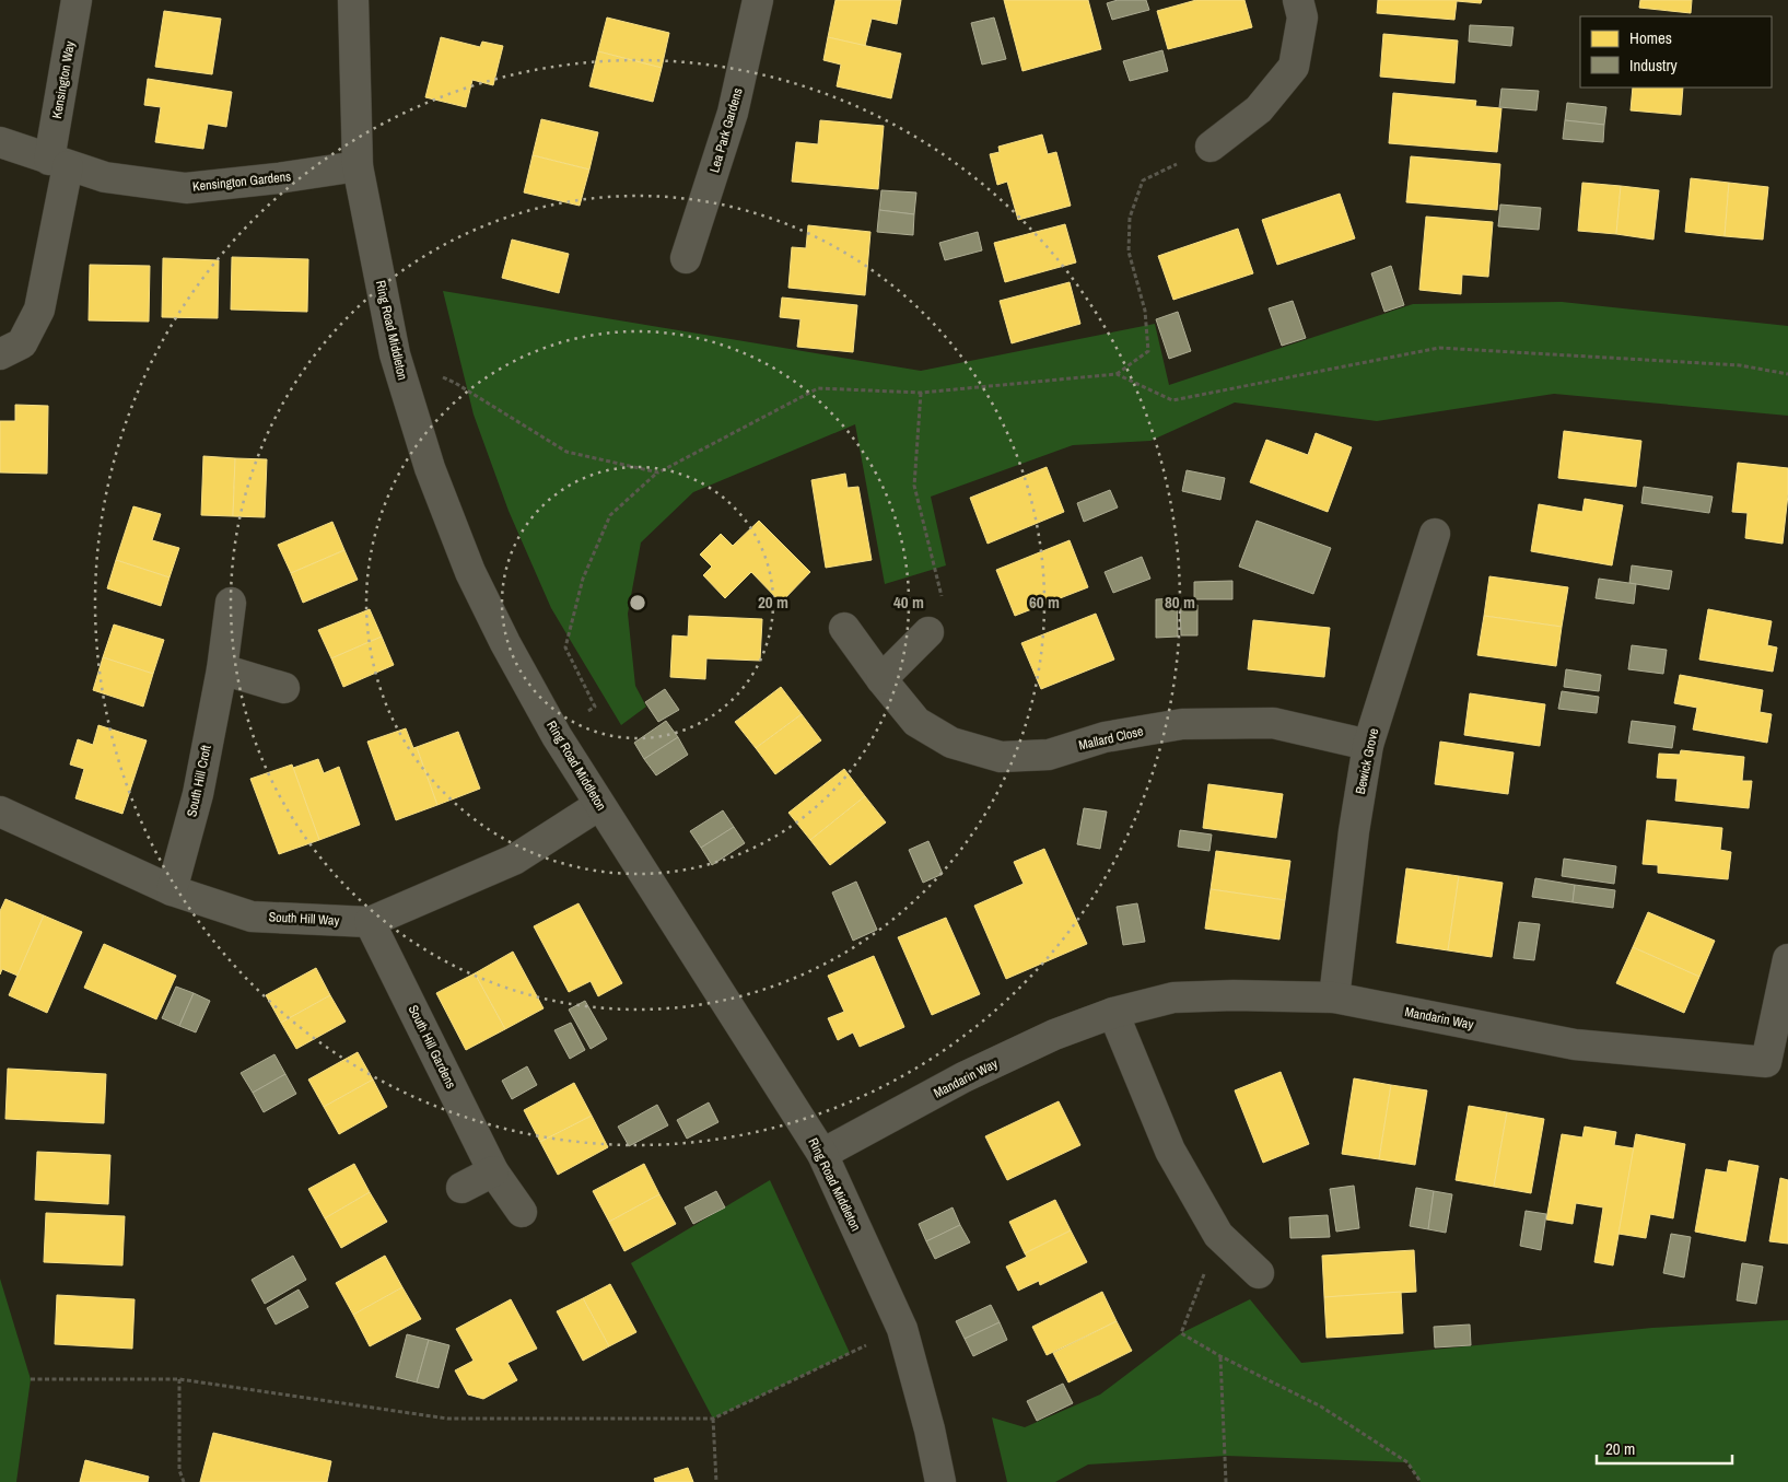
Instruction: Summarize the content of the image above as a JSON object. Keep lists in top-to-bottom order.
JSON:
{
  "streets": {
    "street": [
      "Kensington Way",
      "Lea Park Gardens",
      "Kensington Gardens",
      "Ring Road Middleton",
      "Mallard Close",
      "Bewick Grove",
      "South Hill Croft",
      "South Hill Way",
      "Mandarin Way",
      "South Hill Gardens"
    ]
  },
  "crossings": [
    ["Kensington Way", "Kensington Gardens"],
    ["Kensington Gardens", "Ring Road Middleton"],
    ["Ring Road Middleton", "South Hill Way"],
    ["Ring Road Middleton", "Mandarin Way"],
    ["Mallard Close", "Bewick Grove"],
    ["Bewick Grove", "Mandarin Way"],
    ["South Hill Croft", "South Hill Way"],
    ["South Hill Way", "South Hill Gardens"]
  ],
  "legend": ["Homes", "Industry"],
  "scale_bar": "20 m",
  "rings": [
    "20 m",
    "40 m",
    "60 m",
    "80 m"
  ]
}
